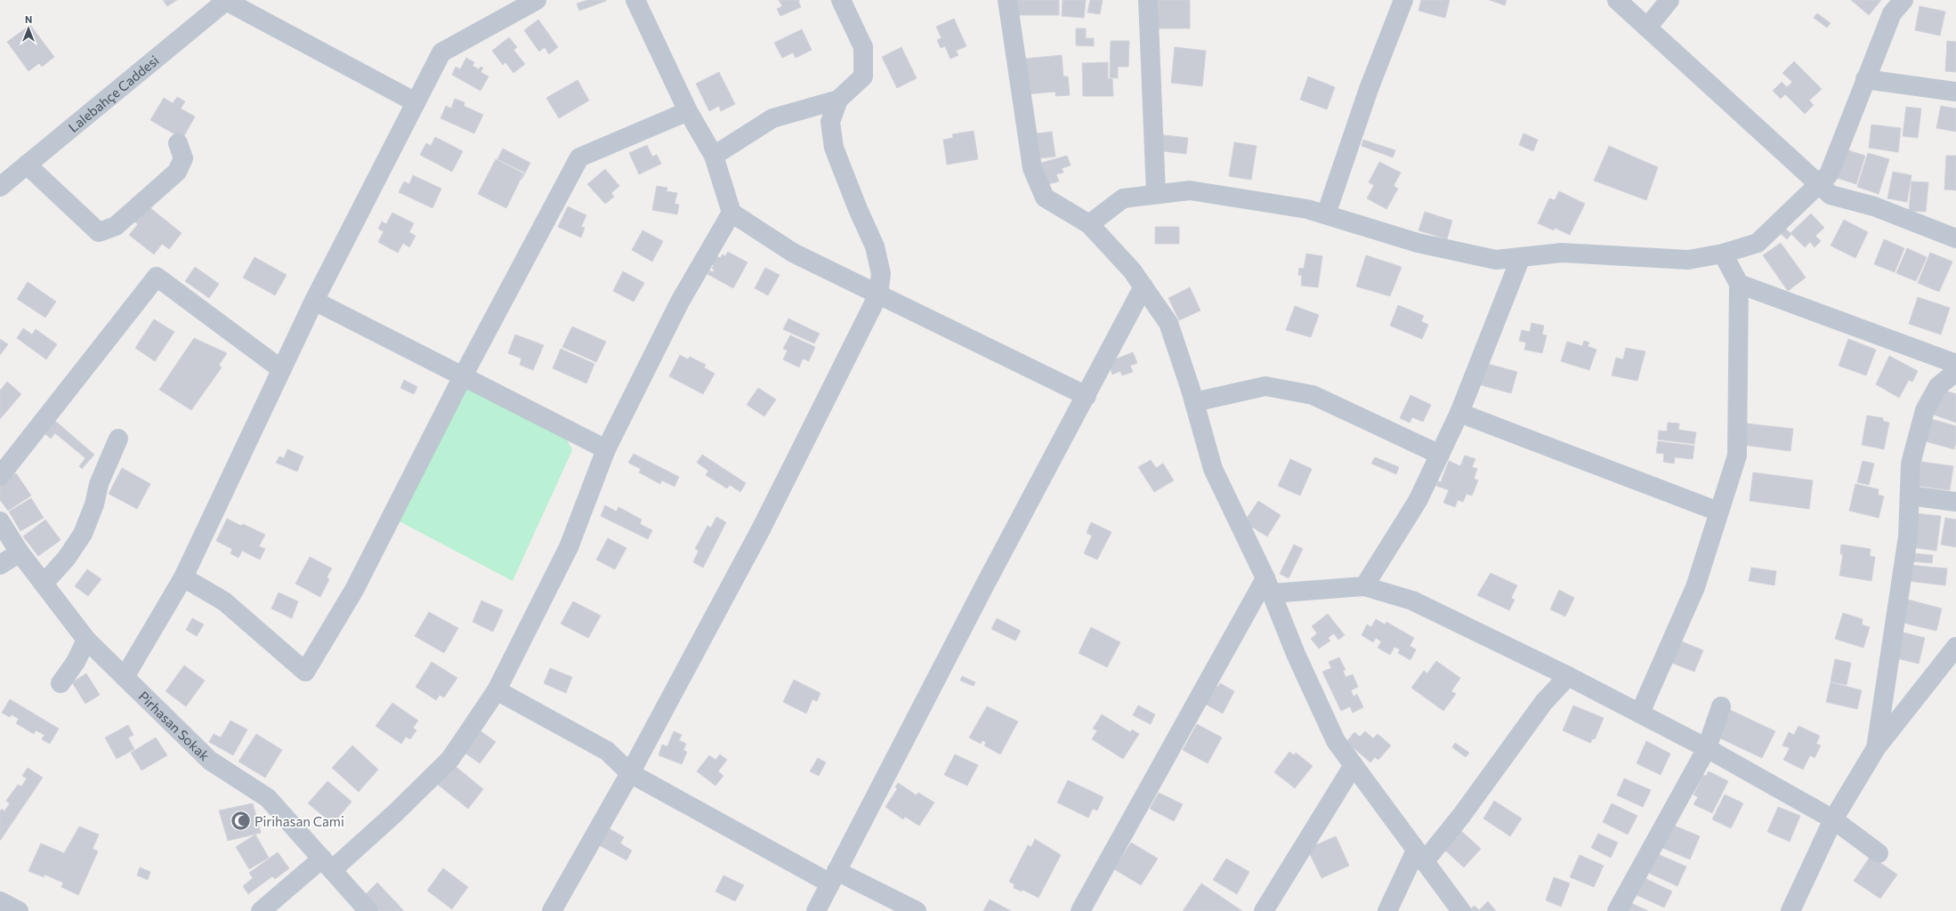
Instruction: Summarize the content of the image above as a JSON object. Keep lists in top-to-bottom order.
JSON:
{
  "streets": {
    "street": ["Lalebahçe Caddesi", "Pirhasan Sokak"]
  },
  "places": {
    "mosque": ["Pirihasan Cami"]
  },
  "north": "top"
}
